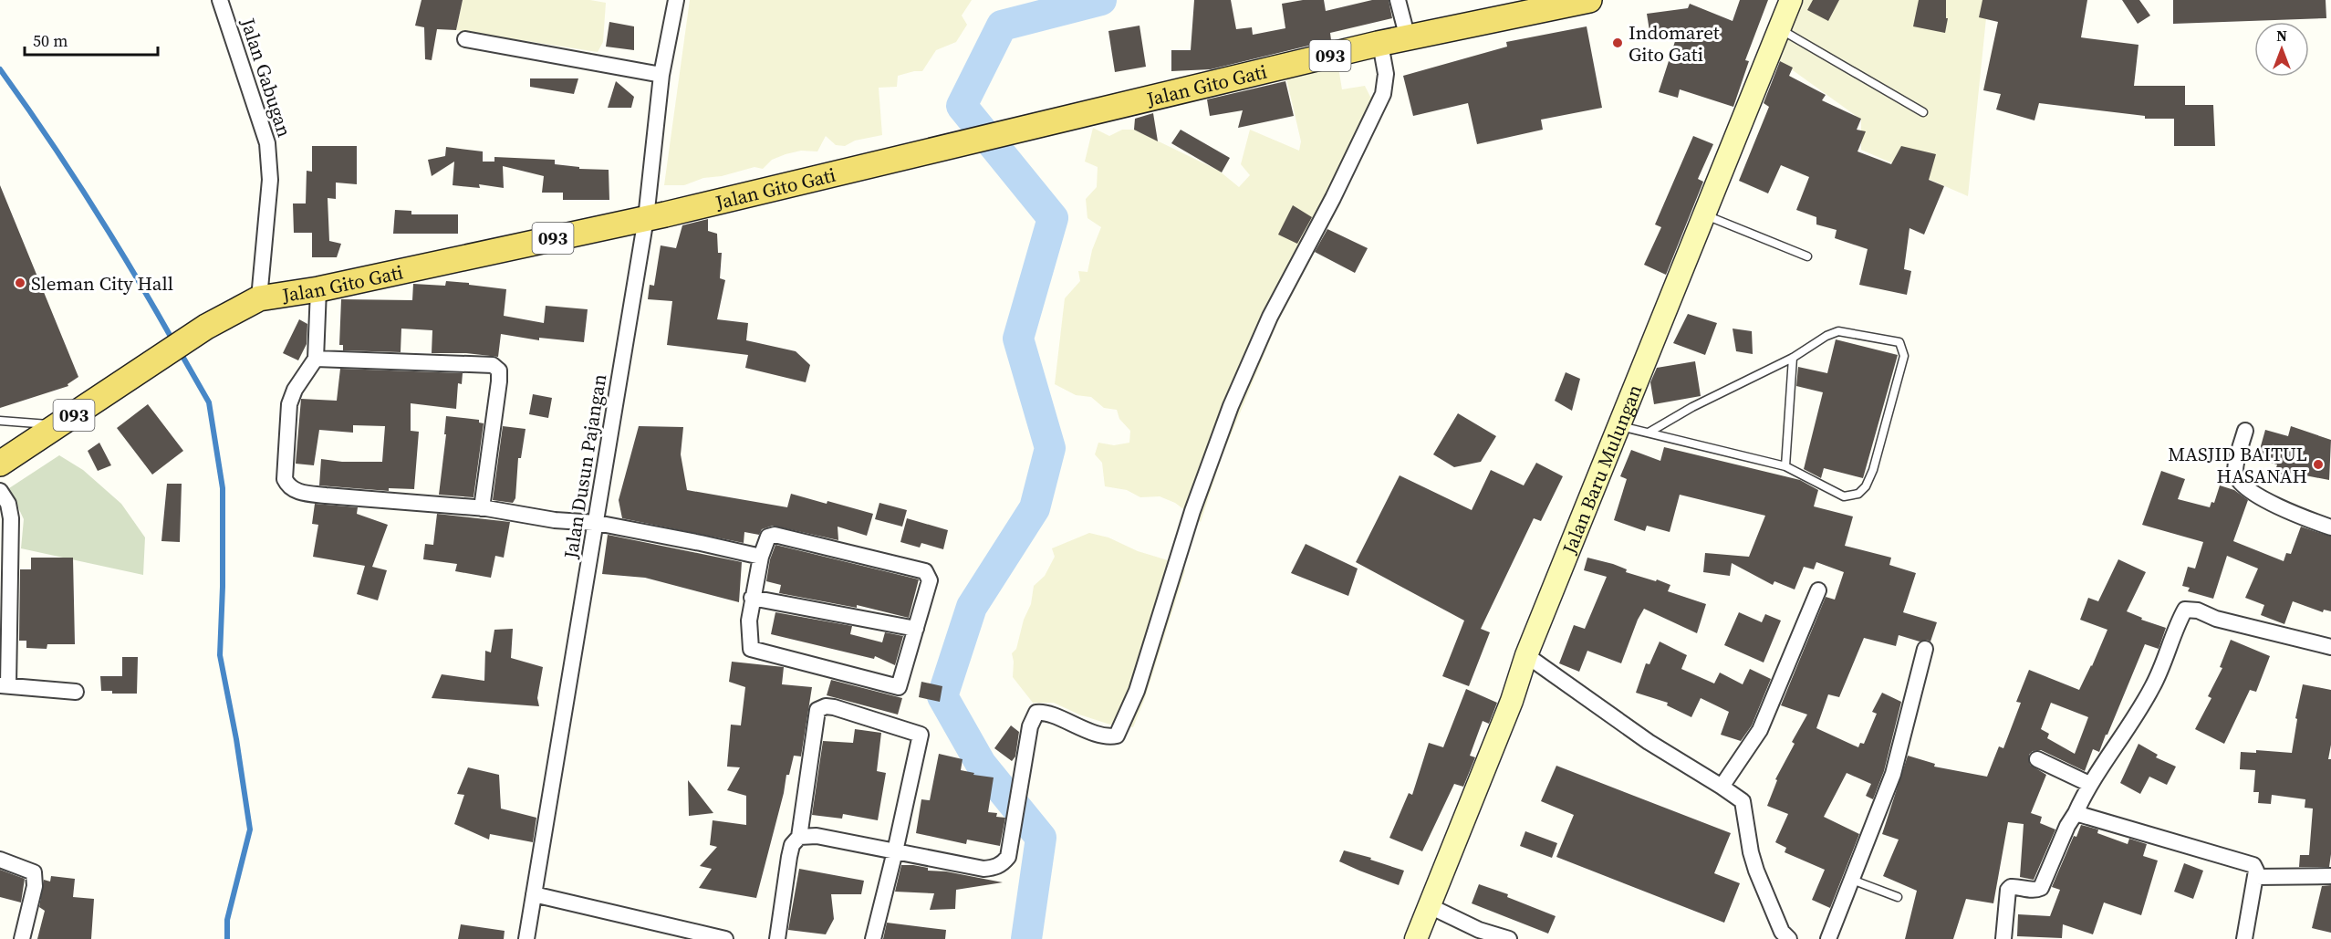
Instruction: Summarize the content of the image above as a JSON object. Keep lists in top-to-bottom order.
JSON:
{
  "streets": {
    "main road": ["093", "Jalan Gito Gati", "Jalan Baru Mulungan"],
    "street": ["Jalan Gabugan", "Jalan Dusun Pajangan"]
  },
  "crossings": [
    ["Jalan Gabugan", "Jalan Gito Gati"],
    ["Jalan Gito Gati", "Jalan Dusun Pajangan"]
  ],
  "places": ["Indomaret Gito Gati", "Sleman City Hall", "MASJID BAITUL HASANAH"],
  "scale_bar": "50 m",
  "north": "top"
}
